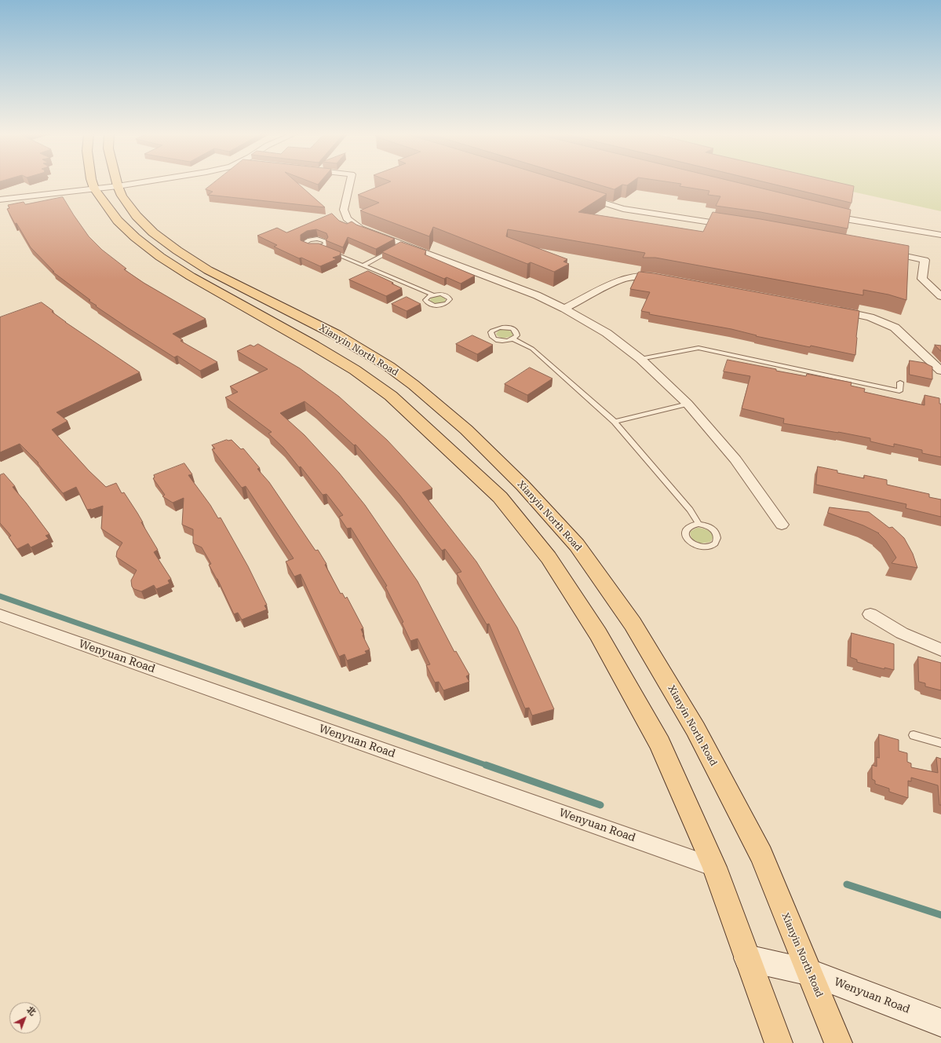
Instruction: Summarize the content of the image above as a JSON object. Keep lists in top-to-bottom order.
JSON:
{
  "streets": {
    "main road": ["Xianyin North Road", "Wenyuan Road"]
  },
  "crossings": [
    ["Xianyin North Road", "Wenyuan Road"]
  ],
  "north": "top right"
}
